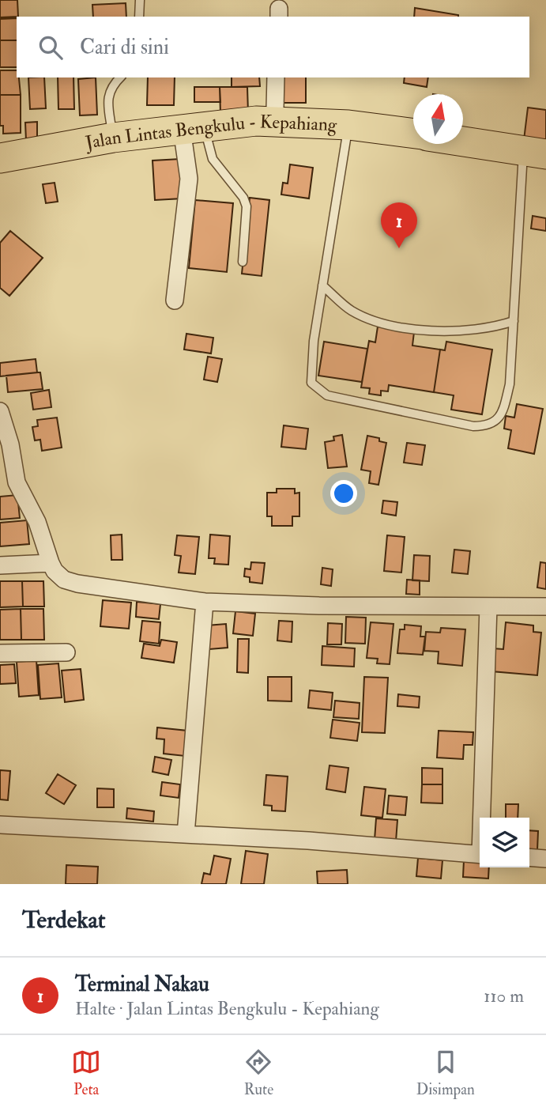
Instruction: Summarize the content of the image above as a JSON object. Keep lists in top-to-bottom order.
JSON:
{
  "streets": {
    "highway": ["Jalan Lintas Bengkulu - Kepahiang"]
  },
  "north": "top",
  "page": {
    "search": "Cari di sini",
    "pins": "1",
    "heading": "Terdekat",
    "list": [
      {
        "mark": "1",
        "name": "Terminal Nakau",
        "note": "Halte · Jalan Lintas Bengkulu - Kepahiang",
        "value": "110 m"
      }
    ],
    "nav": ["Peta", "Rute", "Disimpan"]
  }
}
